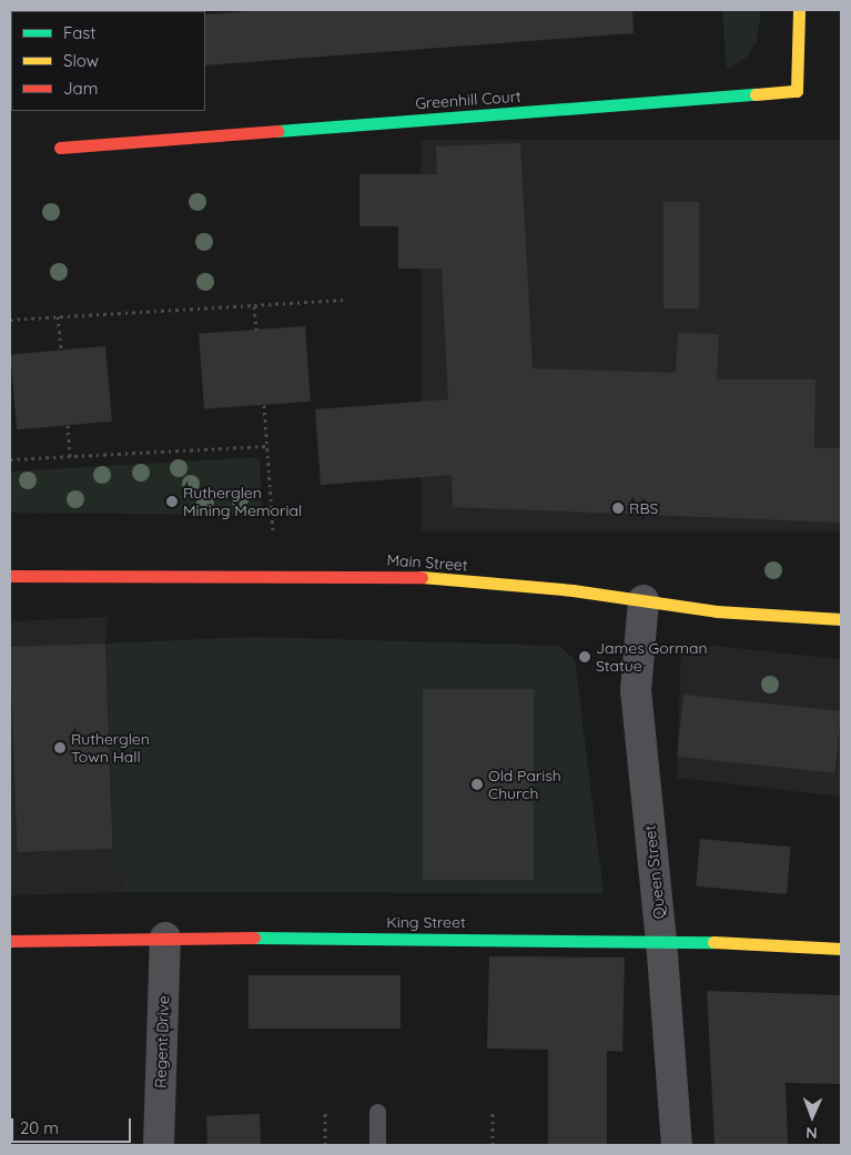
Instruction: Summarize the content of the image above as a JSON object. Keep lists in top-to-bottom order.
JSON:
{
  "streets": {
    "street": [
      "Greenhill Court",
      "Main Street",
      "Queen Street",
      "King Street",
      "Regent Drive"
    ]
  },
  "crossings": [
    ["Main Street", "Queen Street"],
    ["Queen Street", "King Street"],
    ["King Street", "Regent Drive"]
  ],
  "places": [
    "Rutherglen Mining Memorial",
    "RBS",
    "James Gorman Statue",
    "Rutherglen Town Hall",
    "Old Parish Church"
  ],
  "legend": ["Fast", "Slow", "Jam"],
  "scale_bar": "20 m",
  "north": "bottom"
}
